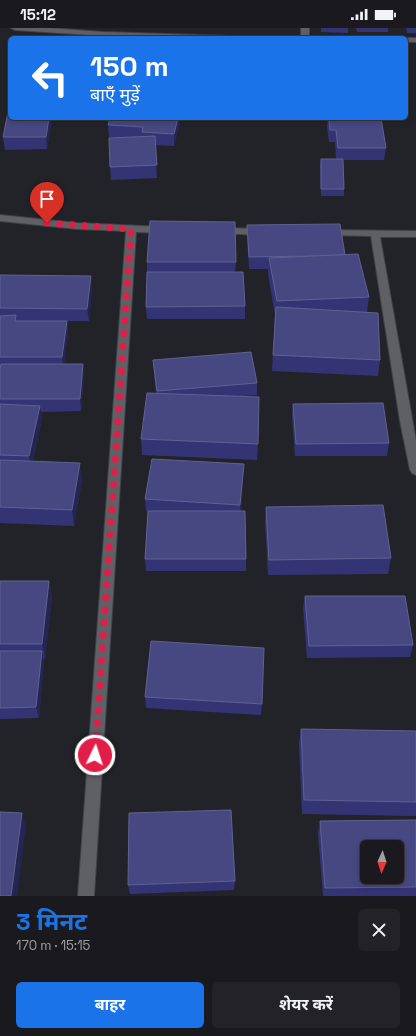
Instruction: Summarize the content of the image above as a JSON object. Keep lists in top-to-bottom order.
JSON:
{
  "north": "bottom",
  "page": {
    "status": "15:12",
    "turn": ["150 m", "बाएँ मुड़ें"],
    "heading": ["3 मिनट", "170 m · 15:15"],
    "buttons": ["बाहर", "शेयर करें"]
  }
}
